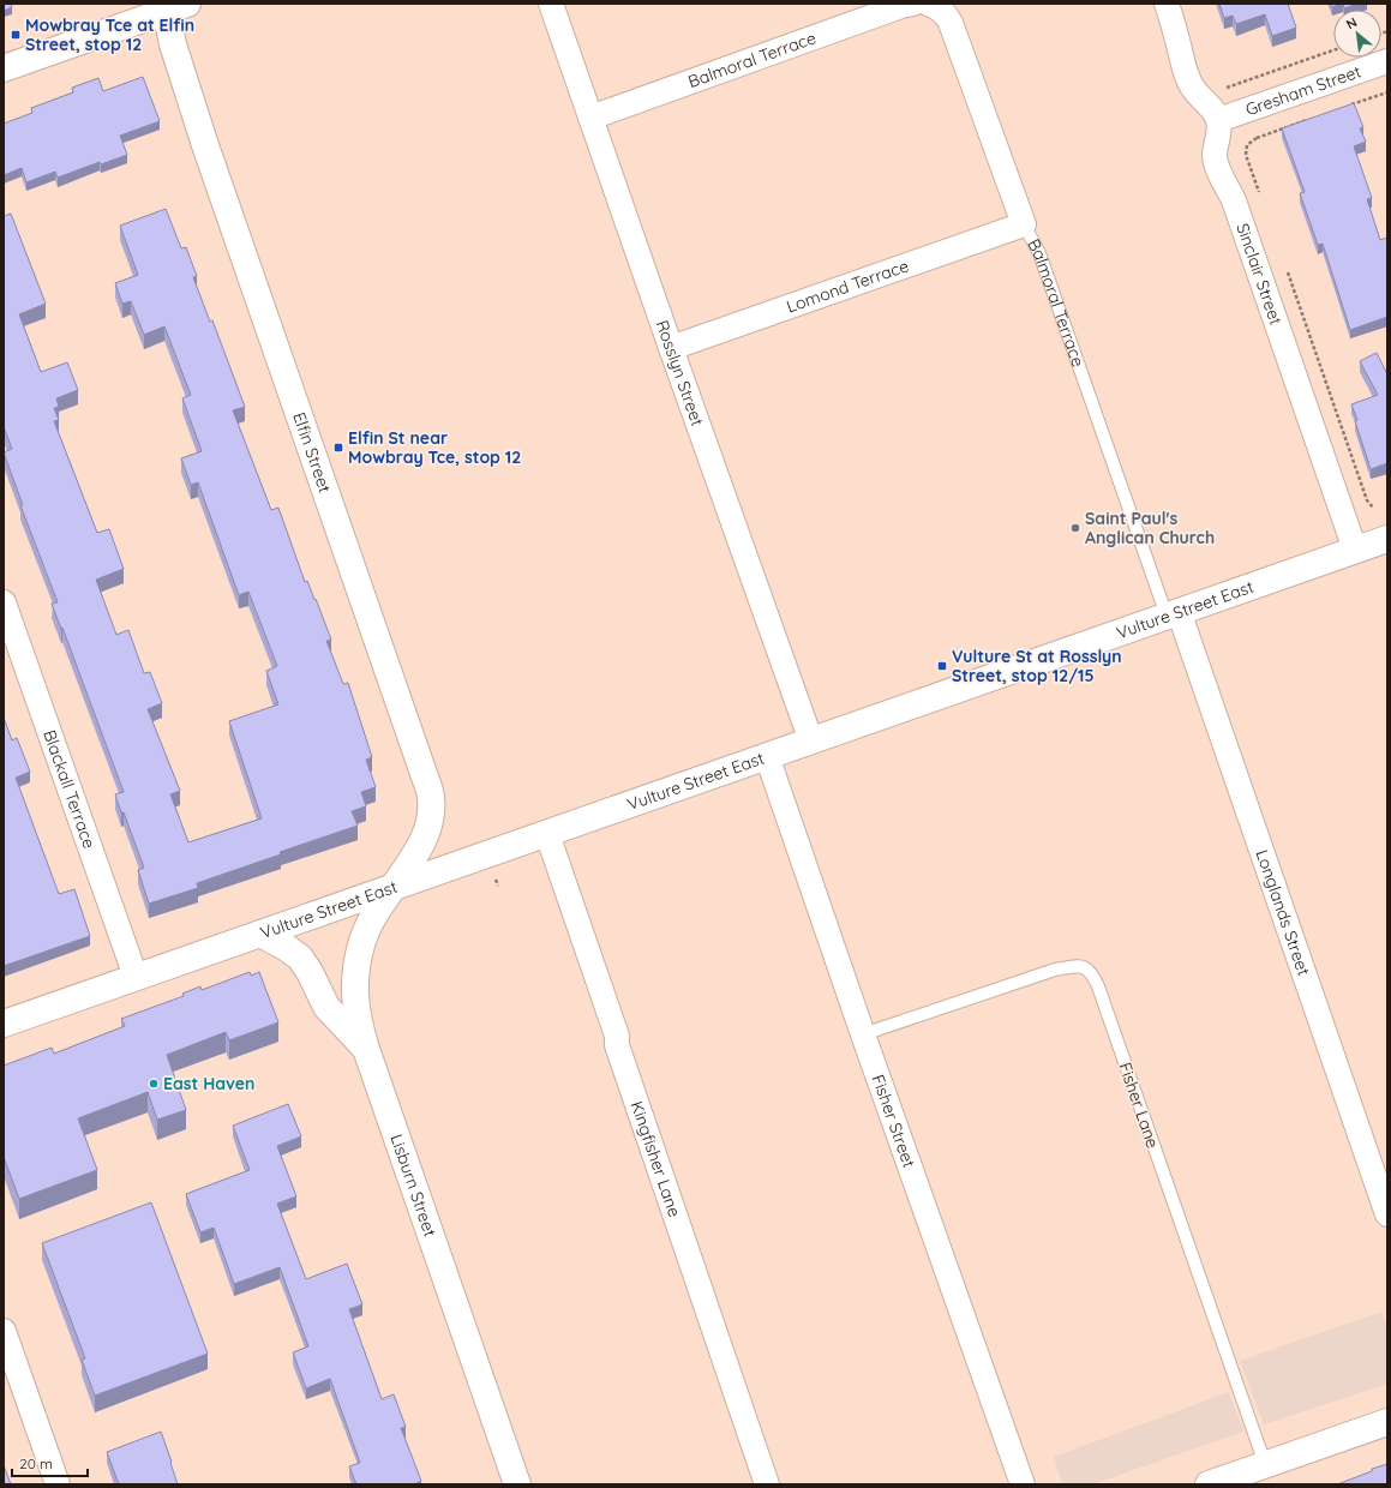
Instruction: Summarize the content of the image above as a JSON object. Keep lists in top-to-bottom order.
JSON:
{
  "streets": {
    "main road": ["Elfin Street", "Vulture Street East", "Lisburn Street"],
    "street": [
      "Balmoral Terrace",
      "Gresham Street",
      "Sinclair Street",
      "Lomond Terrace",
      "Rosslyn Street",
      "Blackall Terrace",
      "Longlands Street",
      "Fisher Street",
      "Kingfisher Lane"
    ],
    "lane": ["Fisher Lane"]
  },
  "crossings": [
    ["Balmoral Terrace", "Lomond Terrace"],
    ["Balmoral Terrace", "Rosslyn Street"],
    ["Balmoral Terrace", "Vulture Street East"],
    ["Balmoral Terrace", "Longlands Street"],
    ["Gresham Street", "Sinclair Street"],
    ["Sinclair Street", "Vulture Street East"],
    ["Lomond Terrace", "Rosslyn Street"],
    ["Rosslyn Street", "Vulture Street East"],
    ["Elfin Street", "Vulture Street East"],
    ["Elfin Street", "Lisburn Street"],
    ["Vulture Street East", "Blackall Terrace"],
    ["Vulture Street East", "Longlands Street"],
    ["Vulture Street East", "Fisher Street"],
    ["Vulture Street East", "Kingfisher Lane"],
    ["Vulture Street East", "Lisburn Street"],
    ["Fisher Lane", "Fisher Street"]
  ],
  "places": {
    "transit": ["Mowbray Tce at Elfin Street, stop 12", "Elfin St near Mowbray Tce, stop 12", "Vulture St at Rosslyn Street, stop 12/15"],
    "other": ["Saint Paul's Anglican Church", "East Haven"]
  },
  "scale_bar": "20 m",
  "north": "top left"
}
